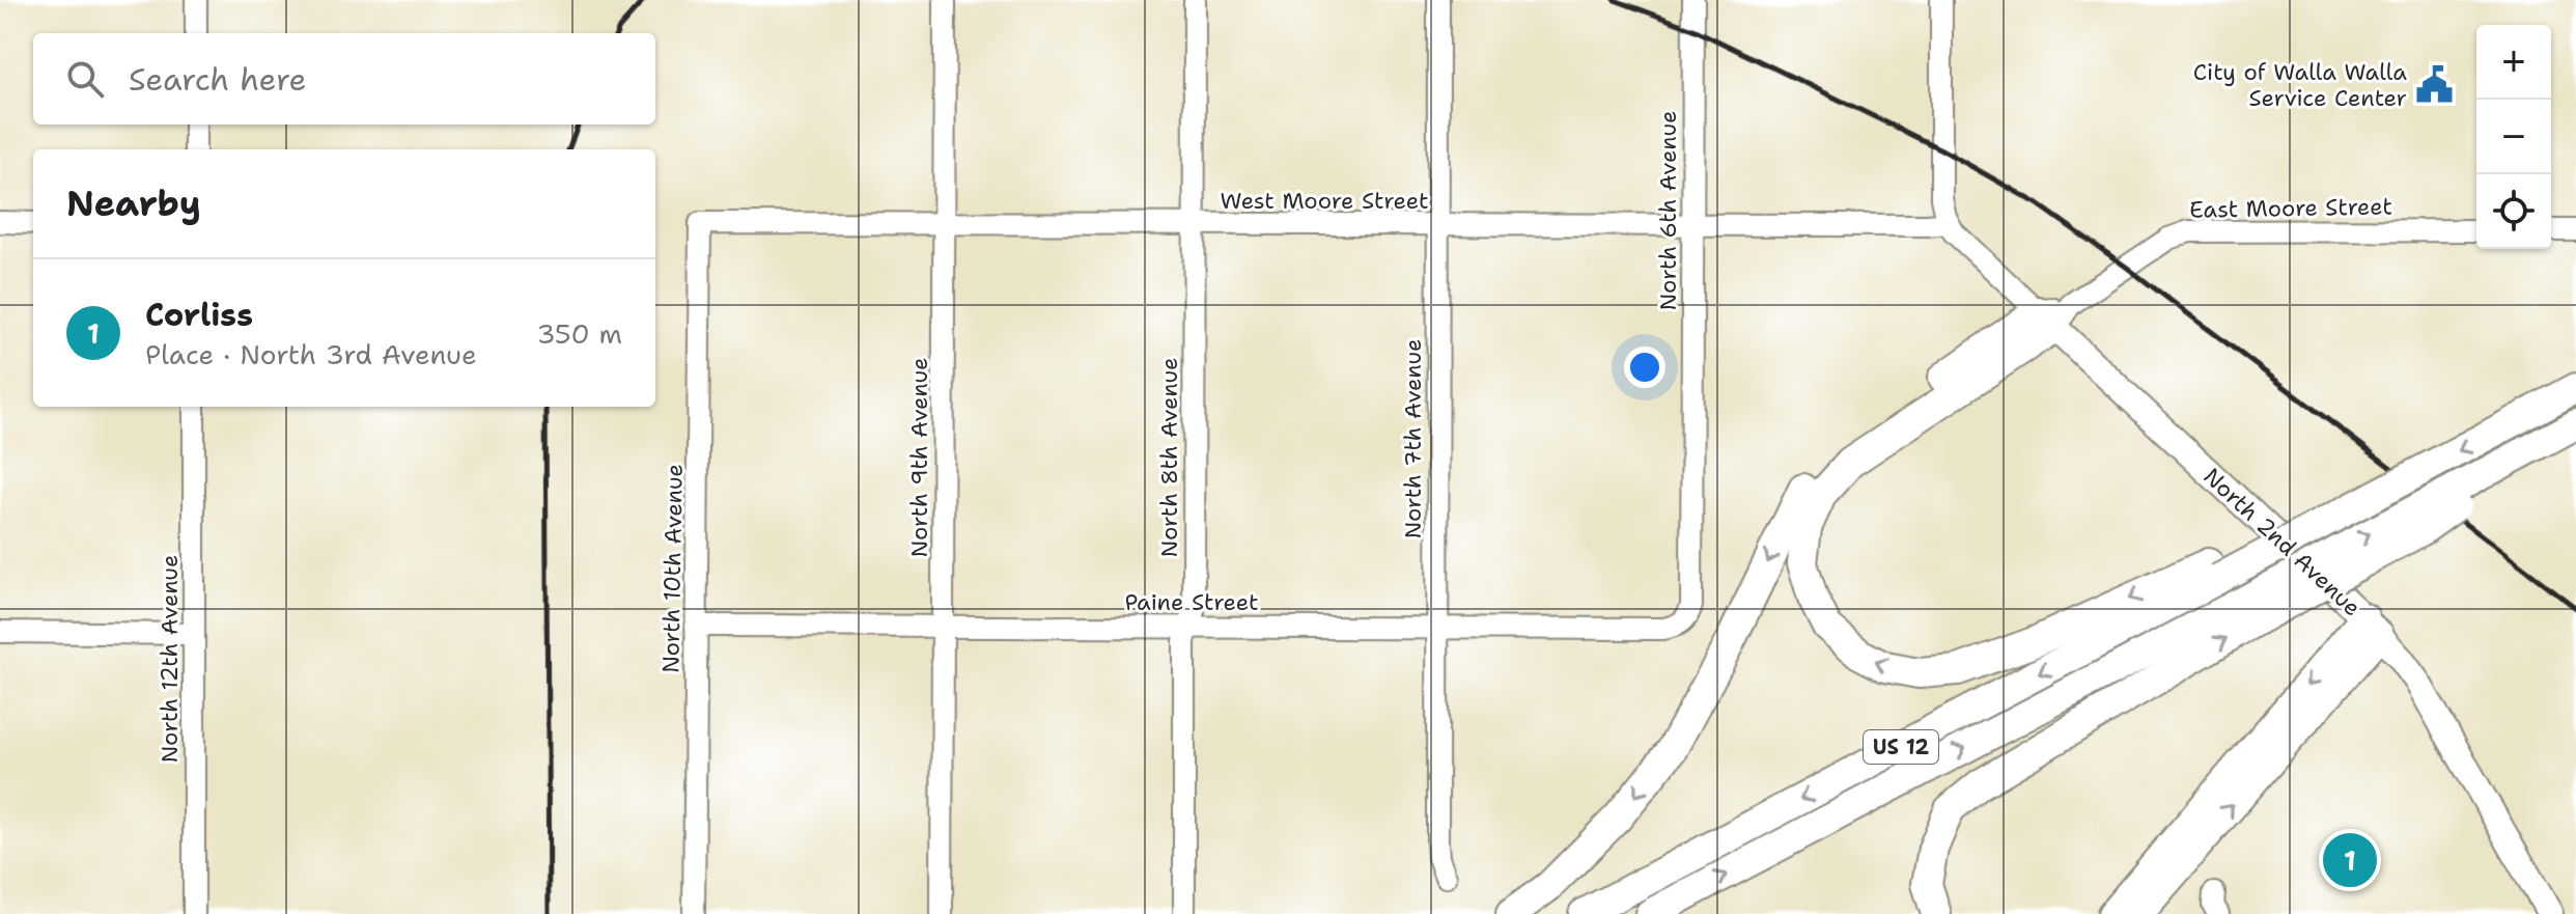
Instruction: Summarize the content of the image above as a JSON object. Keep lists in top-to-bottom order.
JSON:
{
  "streets": {
    "highway": ["US 12"],
    "main road": ["North 2nd Avenue"],
    "street": [
      "West Moore Street",
      "East Moore Street",
      "North 6th Avenue",
      "North 7th Avenue",
      "North 9th Avenue",
      "North 8th Avenue",
      "North 10th Avenue",
      "Paine Street",
      "North 12th Avenue"
    ]
  },
  "crossings": [
    ["West Moore Street", "North 6th Avenue"],
    ["West Moore Street", "North 7th Avenue"],
    ["West Moore Street", "North 9th Avenue"],
    ["West Moore Street", "North 8th Avenue"],
    ["West Moore Street", "North 2nd Avenue"],
    ["West Moore Street", "North 10th Avenue"],
    ["East Moore Street", "North 2nd Avenue"],
    ["North 6th Avenue", "Paine Street"],
    ["North 7th Avenue", "Paine Street"],
    ["North 9th Avenue", "Paine Street"],
    ["North 8th Avenue", "Paine Street"],
    ["North 10th Avenue", "Paine Street"]
  ],
  "places": {
    "public building": ["City of Walla Walla Service Center"]
  },
  "page": {
    "map_buttons": ["+", "−"],
    "search": "Search here",
    "heading": "Nearby",
    "list": [
      {
        "mark": "1",
        "name": "Corliss",
        "note": "Place · North 3rd Avenue",
        "value": "350 m"
      }
    ],
    "pins": "1"
  }
}
